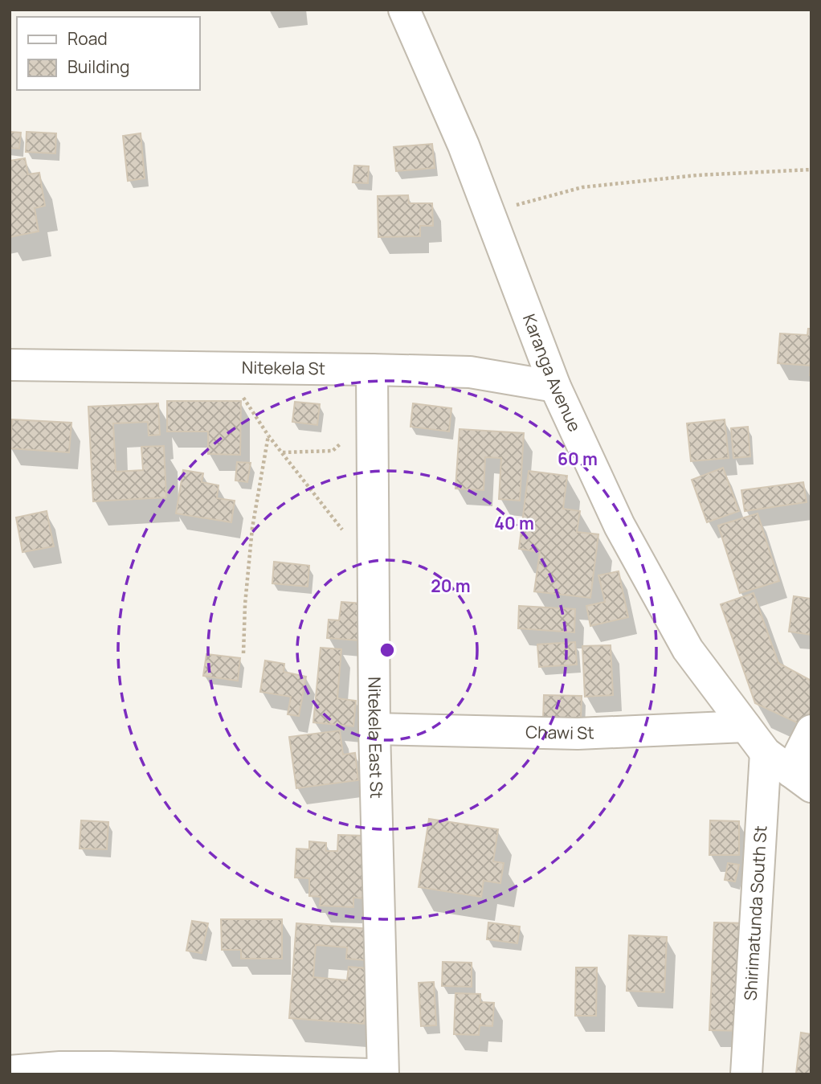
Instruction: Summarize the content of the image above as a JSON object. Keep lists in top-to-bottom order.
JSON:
{
  "streets": {
    "street": [
      "Nitekela St",
      "Karanga Avenue",
      "Chawi St",
      "Nitekela East St",
      "Shirimatunda South St"
    ]
  },
  "crossings": [
    ["Nitekela St", "Karanga Avenue"],
    ["Nitekela St", "Nitekela East St"],
    ["Karanga Avenue", "Chawi St"],
    ["Karanga Avenue", "Shirimatunda South St"],
    ["Chawi St", "Nitekela East St"]
  ],
  "legend": ["Road", "Building"],
  "rings": ["60 m", "40 m", "20 m"]
}
